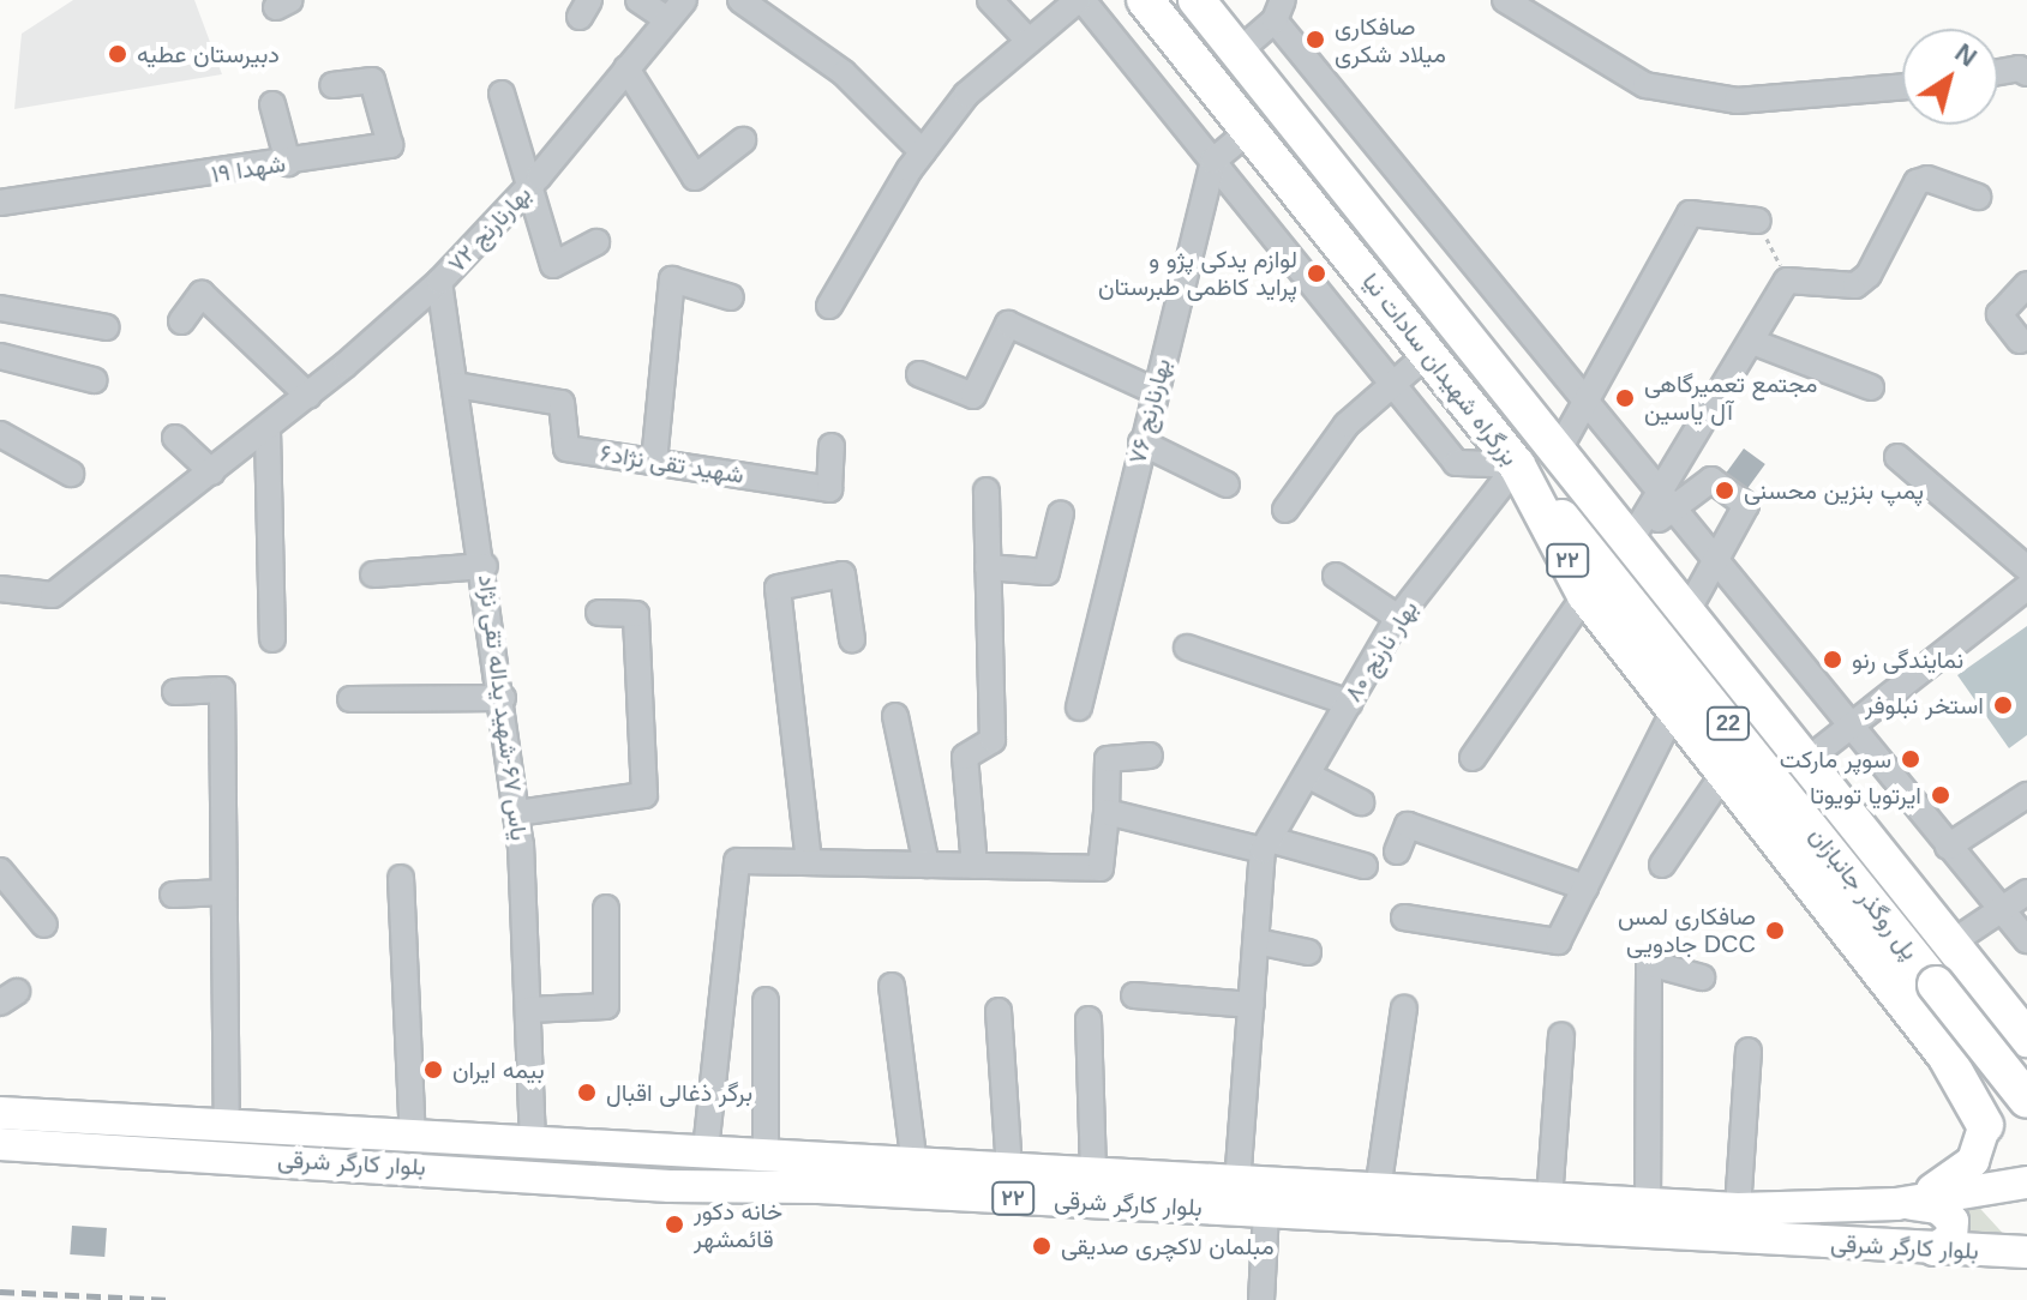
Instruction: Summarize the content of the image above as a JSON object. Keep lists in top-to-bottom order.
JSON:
{
  "streets": {
    "highway": [
      "بزرگراه شهیدان سادات نیا",
      "۲۲",
      "22",
      "پل روگذر جانبازان"
    ],
    "main road": ["بلوار کارگر شرقی"],
    "street": [
      "شهدا ۱۹",
      "بهارنارنج ۷۲",
      "بهارنارنج ۷۶",
      "شهید تقی نژاد۶",
      "بهار نارنج ۸۰",
      "یاس ۶۷-شهید یداله تقی نژاد"
    ]
  },
  "crossings": [
    ["بهارنارنج ۷۲", "یاس ۶۷-شهید یداله تقی نژاد"],
    ["بزرگراه شهیدان سادات نیا", "بهار نارنج ۸۰"],
    ["بزرگراه شهیدان سادات نیا", "پل روگذر جانبازان"],
    ["شهید تقی نژاد۶", "یاس ۶۷-شهید یداله تقی نژاد"],
    ["بهار نارنج ۸۰", "پل روگذر جانبازان"],
    ["یاس ۶۷-شهید یداله تقی نژاد", "بلوار کارگر شرقی"]
  ],
  "places": [
    "صافکاری میلاد شکری",
    "دبیرستان عطیه",
    "لوازم یدکی پژو و پراید کاظمی طبرستان",
    "مجتمع تعمیرگاهی آل یاسین",
    "پمپ بنزین محسنی",
    "نمایندگی رنو",
    "استخر نبلوفر",
    "سوپر مارکت",
    "ایرتویا تویوتا",
    "صافکاری لمس جادویی DCC",
    "بیمه ایران",
    "برگر ذغالی اقبال",
    "خانه دکور قائمشهر",
    "مبلمان لاکچری صدیقی"
  ],
  "north": "top right"
}
